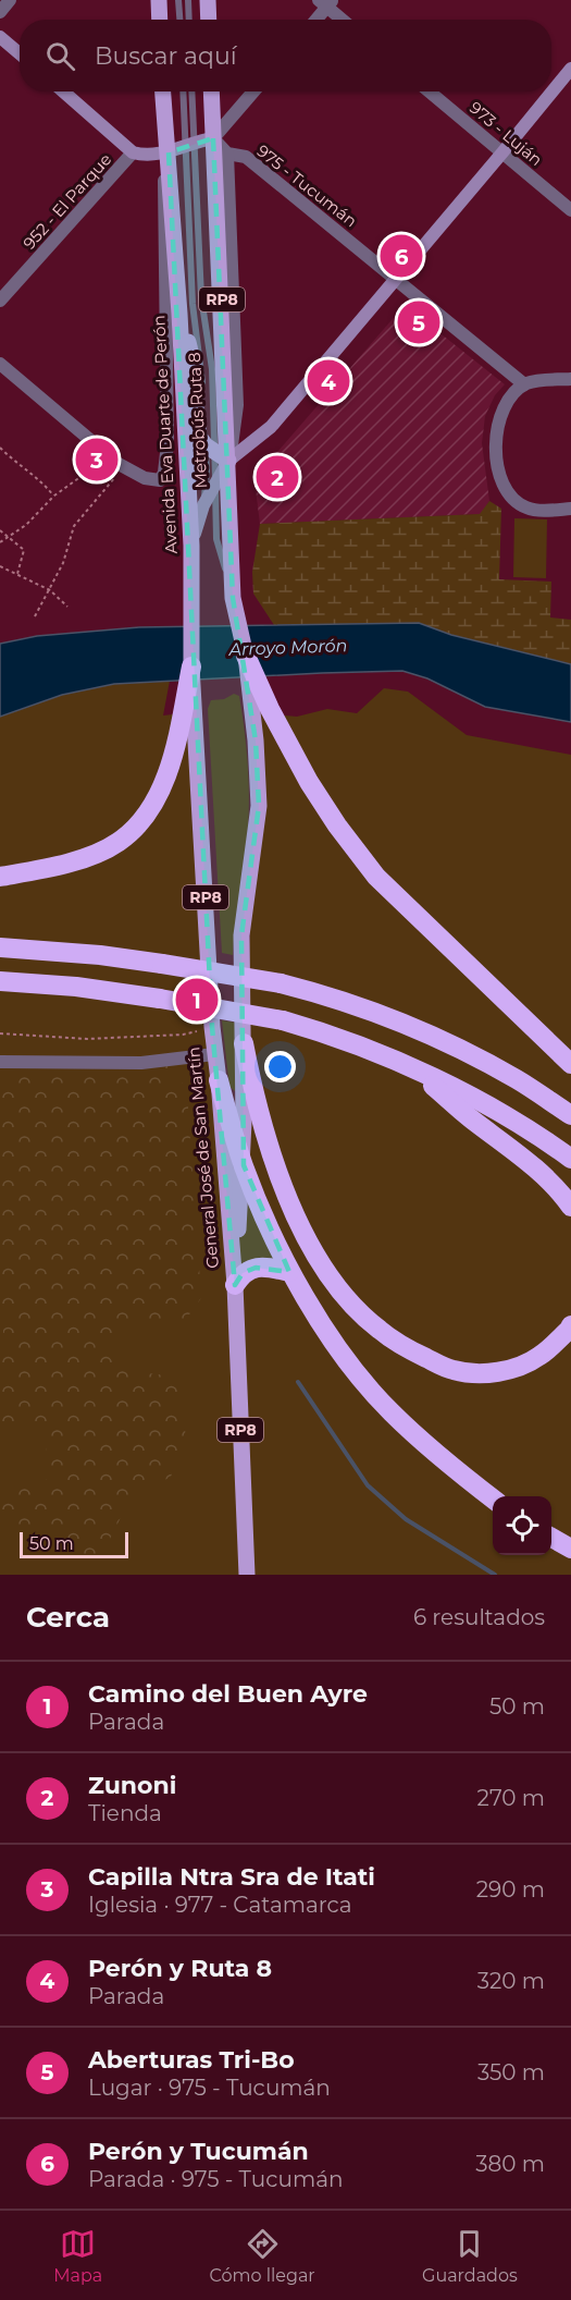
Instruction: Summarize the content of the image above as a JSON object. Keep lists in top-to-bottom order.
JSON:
{
  "streets": {
    "main road": ["RP8", "Avenida Eva Duarte de Perón", "General José de San Martín"],
    "street": ["973 - Luján", "975 - Tucumán", "952 - El Parque"],
    "lane": ["Metrobús Ruta 8"]
  },
  "crossings": [
    ["975 - Tucumán", "RP8"],
    ["RP8", "Metrobús Ruta 8"]
  ],
  "water": ["Arroyo Morón"],
  "scale_bar": "50 m",
  "page": {
    "search": "Buscar aquí",
    "pins": [
      "6",
      "5",
      "4",
      "3",
      "2",
      "1"
    ],
    "scale": "50 m",
    "heading": ["Cerca", "6 resultados"],
    "list": [
      {
        "mark": "1",
        "name": "Camino del Buen Ayre",
        "note": "Parada",
        "value": "50 m"
      },
      {
        "mark": "2",
        "name": "Zunoni",
        "note": "Tienda",
        "value": "270 m"
      },
      {
        "mark": "3",
        "name": "Capilla Ntra Sra de Itati",
        "note": "Iglesia · 977 - Catamarca",
        "value": "290 m"
      },
      {
        "mark": "4",
        "name": "Perón y Ruta 8",
        "note": "Parada",
        "value": "320 m"
      },
      {
        "mark": "5",
        "name": "Aberturas Tri-Bo",
        "note": "Lugar · 975 - Tucumán",
        "value": "350 m"
      },
      {
        "mark": "6",
        "name": "Perón y Tucumán",
        "note": "Parada · 975 - Tucumán",
        "value": "380 m"
      }
    ],
    "nav": ["Mapa", "Cómo llegar", "Guardados"]
  }
}
